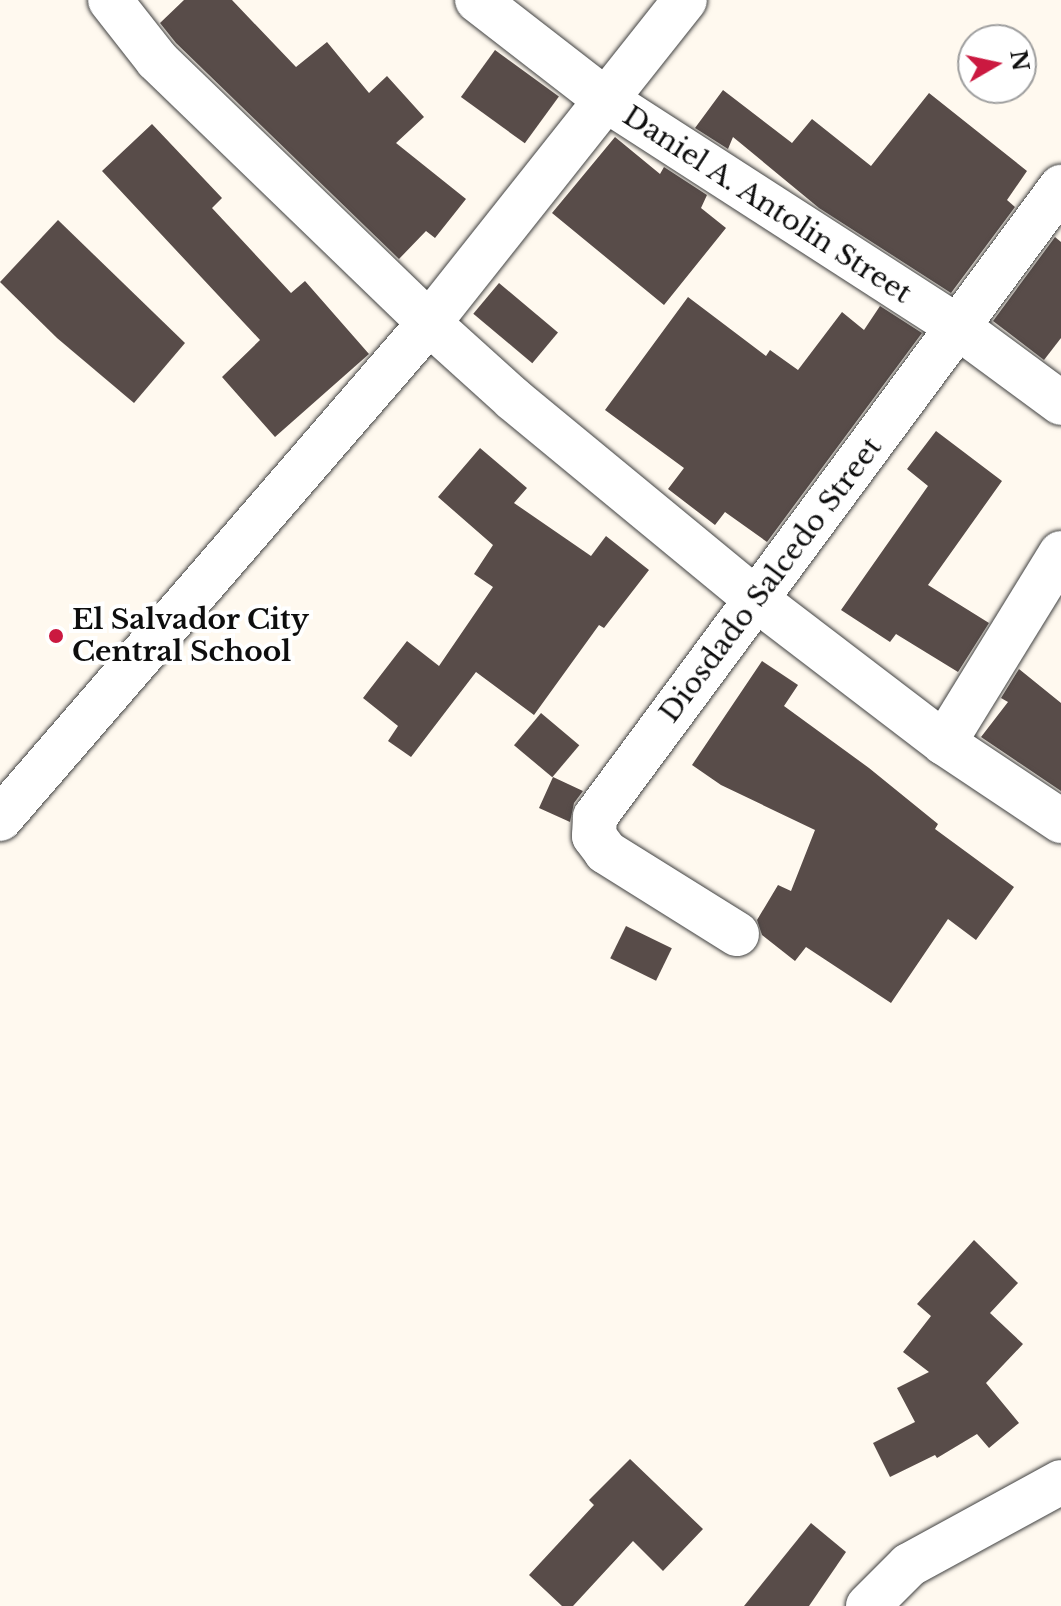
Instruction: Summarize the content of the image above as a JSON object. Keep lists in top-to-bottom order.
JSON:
{
  "streets": {
    "street": ["Daniel A. Antolin Street", "Diosdado Salcedo Street"]
  },
  "crossings": [
    ["Daniel A. Antolin Street", "Diosdado Salcedo Street"]
  ],
  "places": ["El Salvador City Central School"],
  "north": "right"
}
